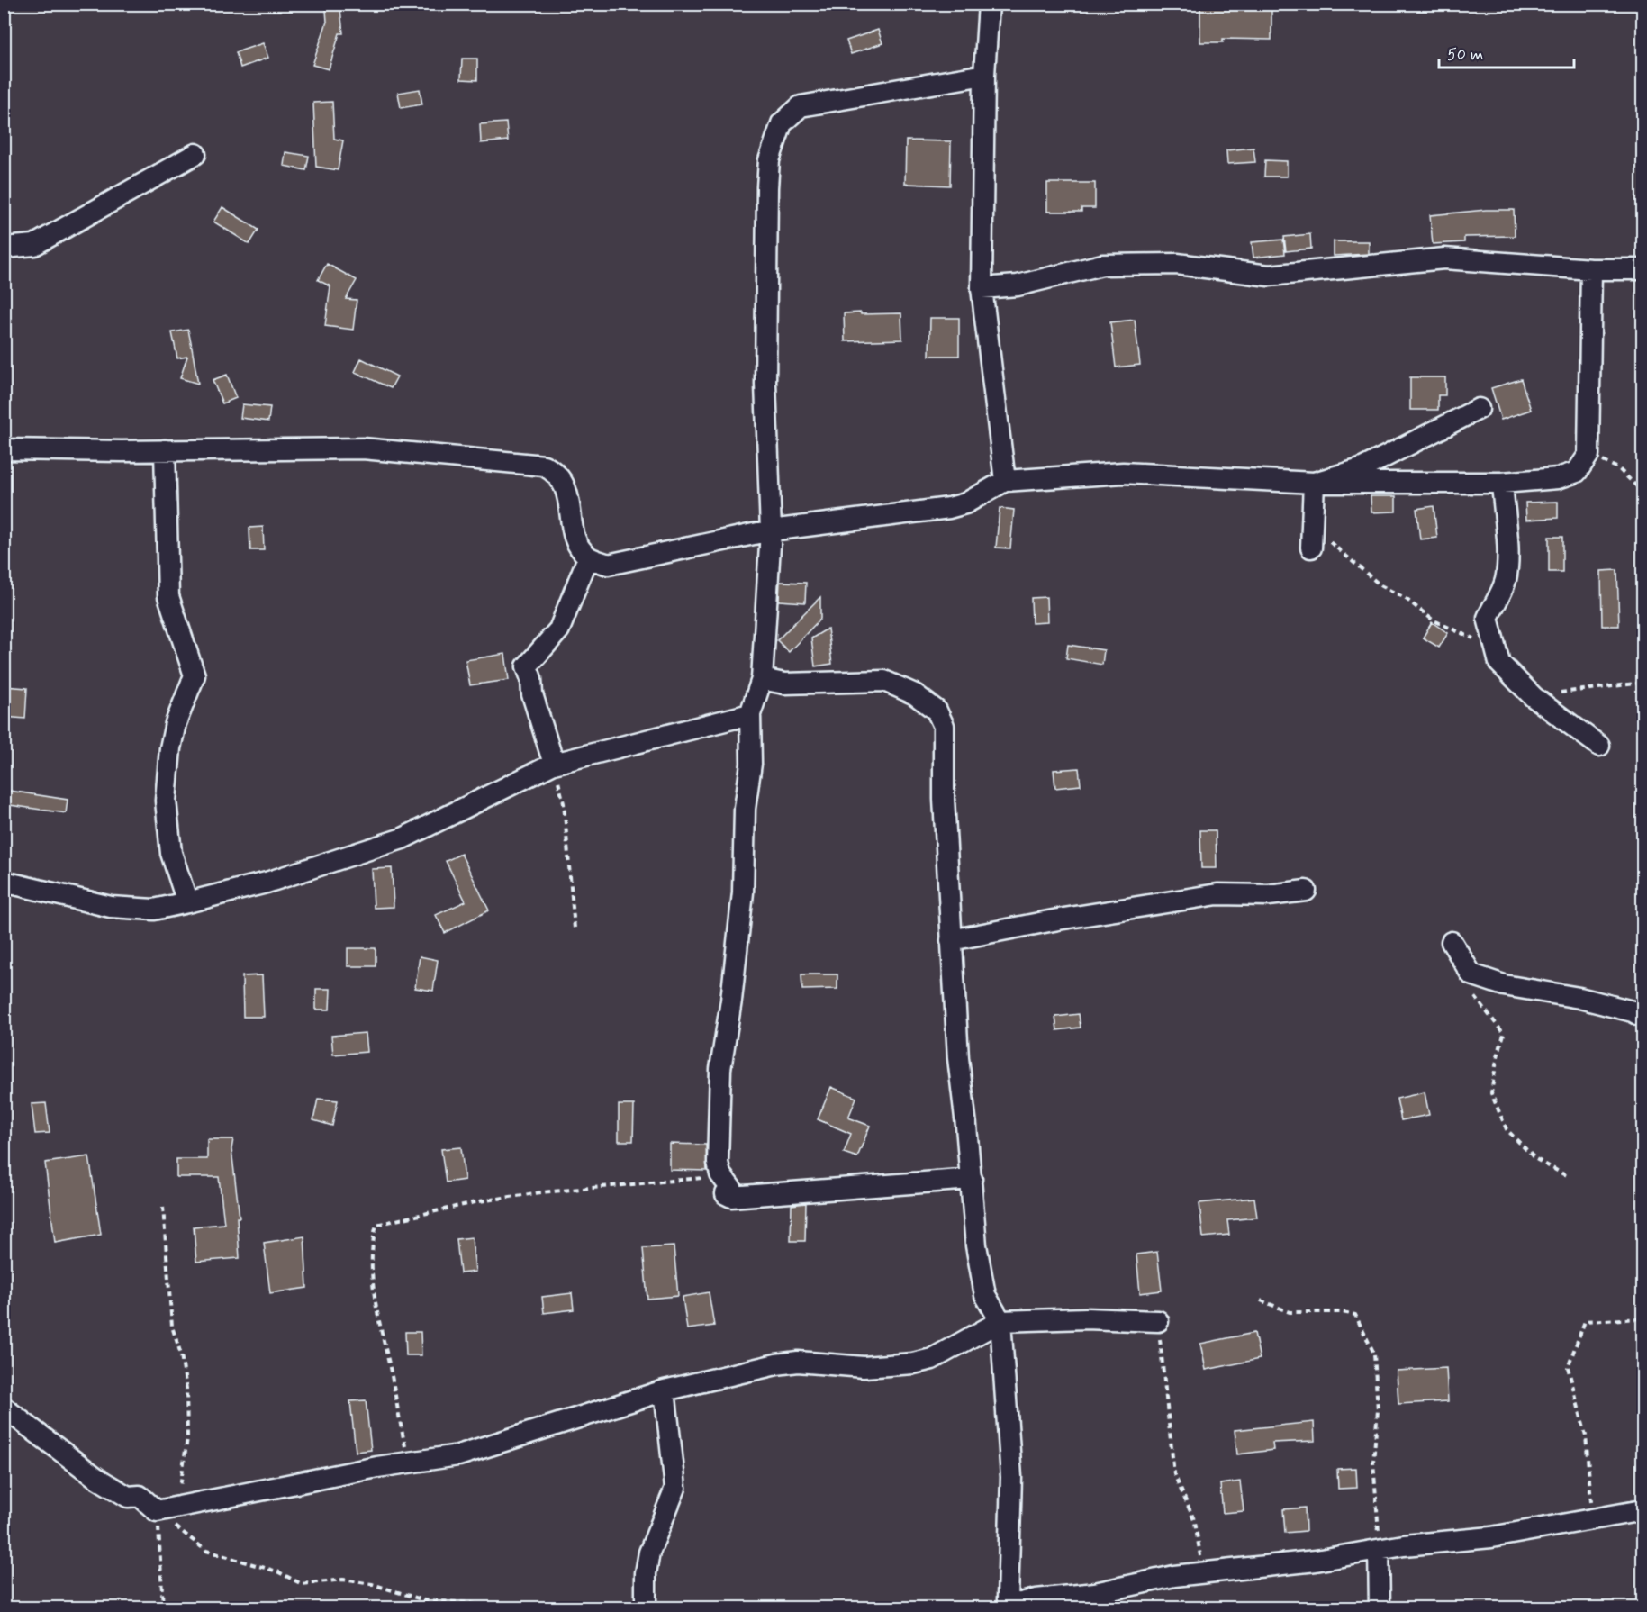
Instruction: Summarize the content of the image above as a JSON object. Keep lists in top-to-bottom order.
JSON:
{
  "scale_bar": "50 m"
}
